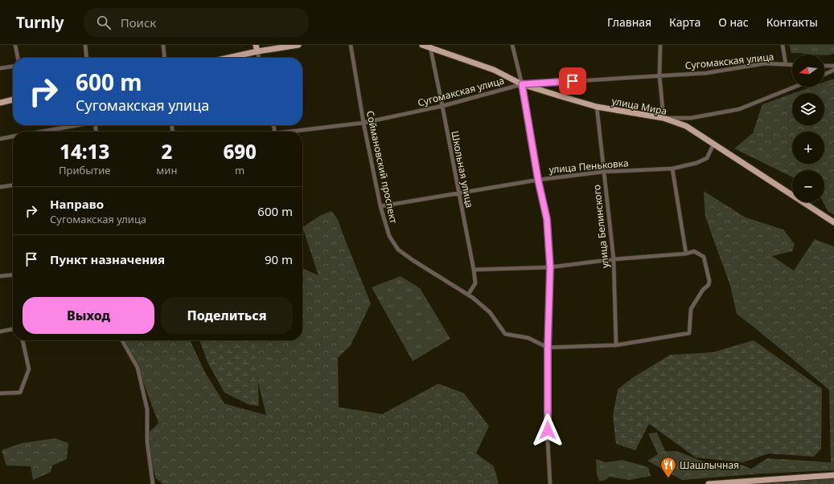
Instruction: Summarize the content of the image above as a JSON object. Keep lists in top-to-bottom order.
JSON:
{
  "streets": {
    "main road": ["улица Мира"],
    "street": [
      "Сугомакская улица",
      "улица Пеньковка",
      "Соймановский проспект",
      "Школьная улица",
      "улица Белинского"
    ]
  },
  "crossings": [
    ["Сугомакская улица", "улица Мира"],
    ["Сугомакская улица", "Соймановский проспект"],
    ["Сугомакская улица", "Школьная улица"],
    ["улица Мира", "улица Пеньковка"],
    ["улица Мира", "Школьная улица"],
    ["улица Мира", "улица Белинского"],
    ["улица Пеньковка", "Соймановский проспект"],
    ["улица Пеньковка", "Школьная улица"],
    ["улица Пеньковка", "улица Белинского"],
    ["Соймановский проспект", "Школьная улица"]
  ],
  "places": {
    "restaurant": ["Шашлычная"]
  },
  "north": "left",
  "page": {
    "header": "Turnly",
    "search": "Поиск",
    "nav": [
      "Главная",
      "Карта",
      "О нас",
      "Контакты"
    ],
    "map_buttons": ["+", "−"],
    "turn": ["600 m", "Сугомакская улица"],
    "eta": [
      "14:13",
      "Прибытие",
      "2",
      "мин",
      "690",
      "m"
    ],
    "list": [
      {
        "name": "Направо",
        "note": "Сугомакская улица",
        "value": "600 m"
      },
      {
        "name": "Пункт назначения",
        "value": "90 m"
      }
    ],
    "buttons": ["Выход", "Поделиться"]
  }
}
